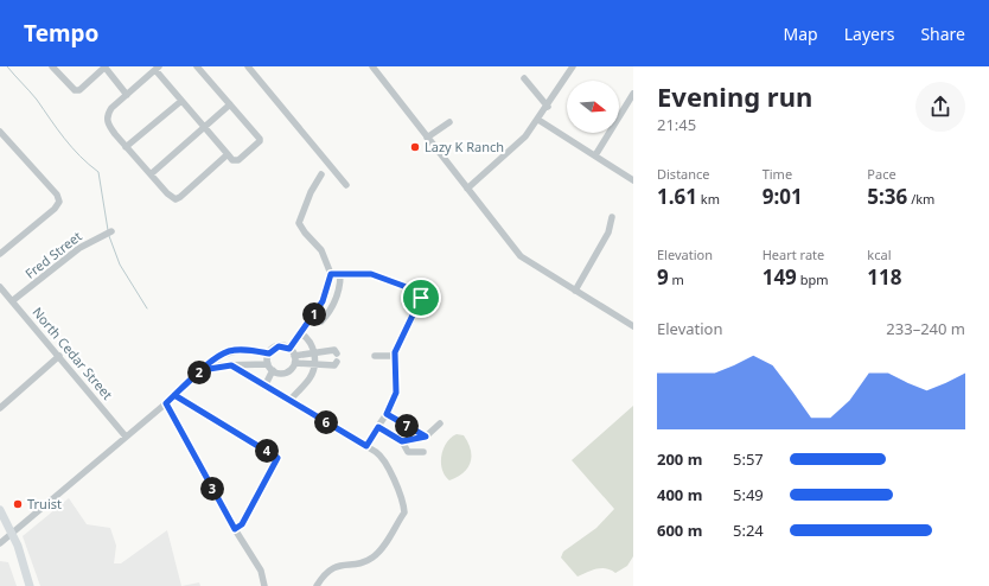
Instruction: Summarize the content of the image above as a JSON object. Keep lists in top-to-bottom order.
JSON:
{
  "streets": {
    "street": ["Fred Street", "North Cedar Street"]
  },
  "crossings": [
    ["Fred Street", "North Cedar Street"]
  ],
  "places": ["Lazy K Ranch", "Truist"],
  "north": "right",
  "page": {
    "header": "Tempo",
    "nav": ["Map", "Layers", "Share"],
    "heading": ["Evening run", "21:45"],
    "stats": [
      ["Distance", "1.61 km"],
      ["Time", "9:01"],
      ["Pace", "5:36 /km"],
      ["Elevation", "9 m"],
      ["Heart rate", "149 bpm"],
      ["kcal", "118"]
    ],
    "pins": [
      "1",
      "2",
      "6",
      "7",
      "4",
      "3"
    ],
    "chart": ["Elevation", "233–240 m"],
    "list": [
      {
        "name": "200 m",
        "note": "5:57"
      },
      {
        "name": "400 m",
        "note": "5:49"
      },
      {
        "name": "600 m",
        "note": "5:24"
      }
    ]
  }
}
